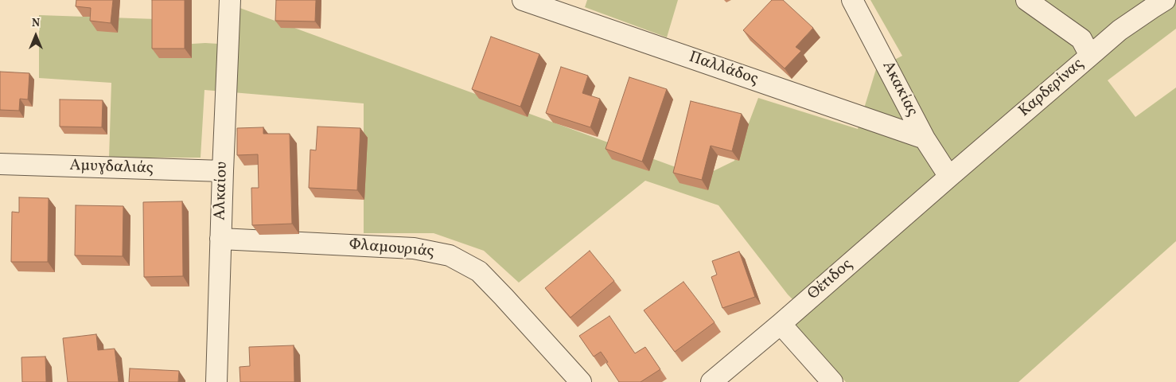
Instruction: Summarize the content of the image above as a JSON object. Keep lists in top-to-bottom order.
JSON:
{
  "streets": {
    "street": [
      "Παλλάδος",
      "Καρδερίνας",
      "Ακακίας",
      "Αμυγδαλιάς",
      "Αλκαίου",
      "Φλαμουριάς",
      "Θέτιδος"
    ]
  },
  "crossings": [
    ["Παλλάδος", "Ακακίας"],
    ["Καρδερίνας", "Ακακίας"],
    ["Καρδερίνας", "Θέτιδος"],
    ["Ακακίας", "Θέτιδος"],
    ["Αμυγδαλιάς", "Αλκαίου"],
    ["Αλκαίου", "Φλαμουριάς"]
  ],
  "north": "top"
}
